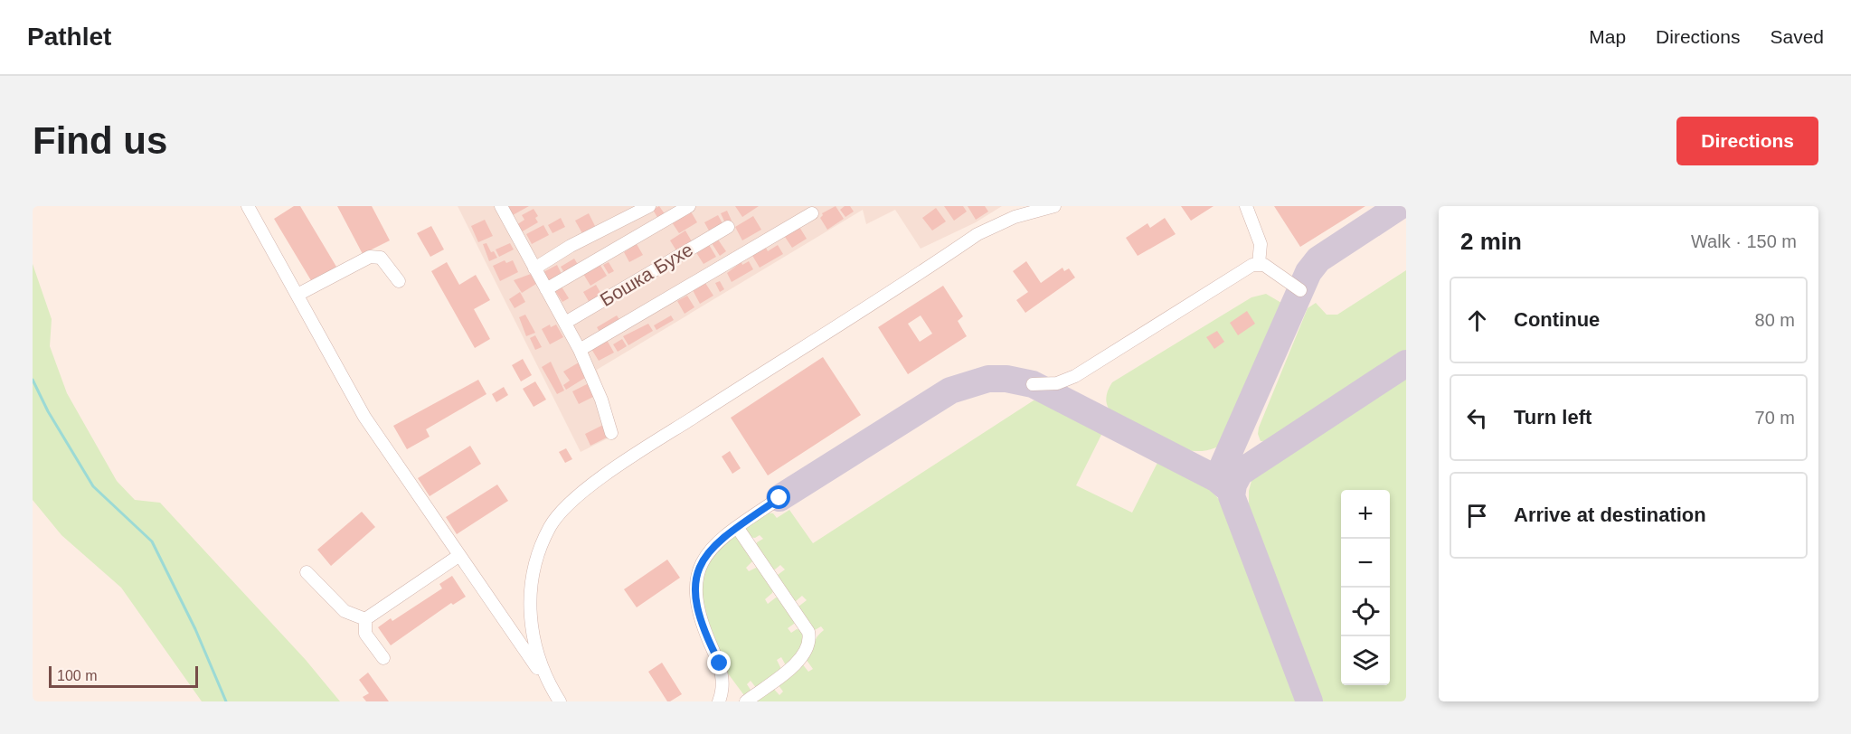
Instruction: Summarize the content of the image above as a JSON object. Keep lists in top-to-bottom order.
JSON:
{
  "streets": {
    "street": ["Бошка Бухе"]
  },
  "scale_bar": "100 m",
  "page": {
    "header": "Pathlet",
    "nav": ["Map", "Directions", "Saved"],
    "buttons": "Directions",
    "title": "Find us",
    "heading": ["2 min", "Walk · 150 m"],
    "list": [
      ["Continue", "80 m"],
      ["Turn left", "70 m"],
      "Arrive at destination"
    ],
    "map_buttons": ["+", "−"],
    "scale": "100 m"
  }
}
